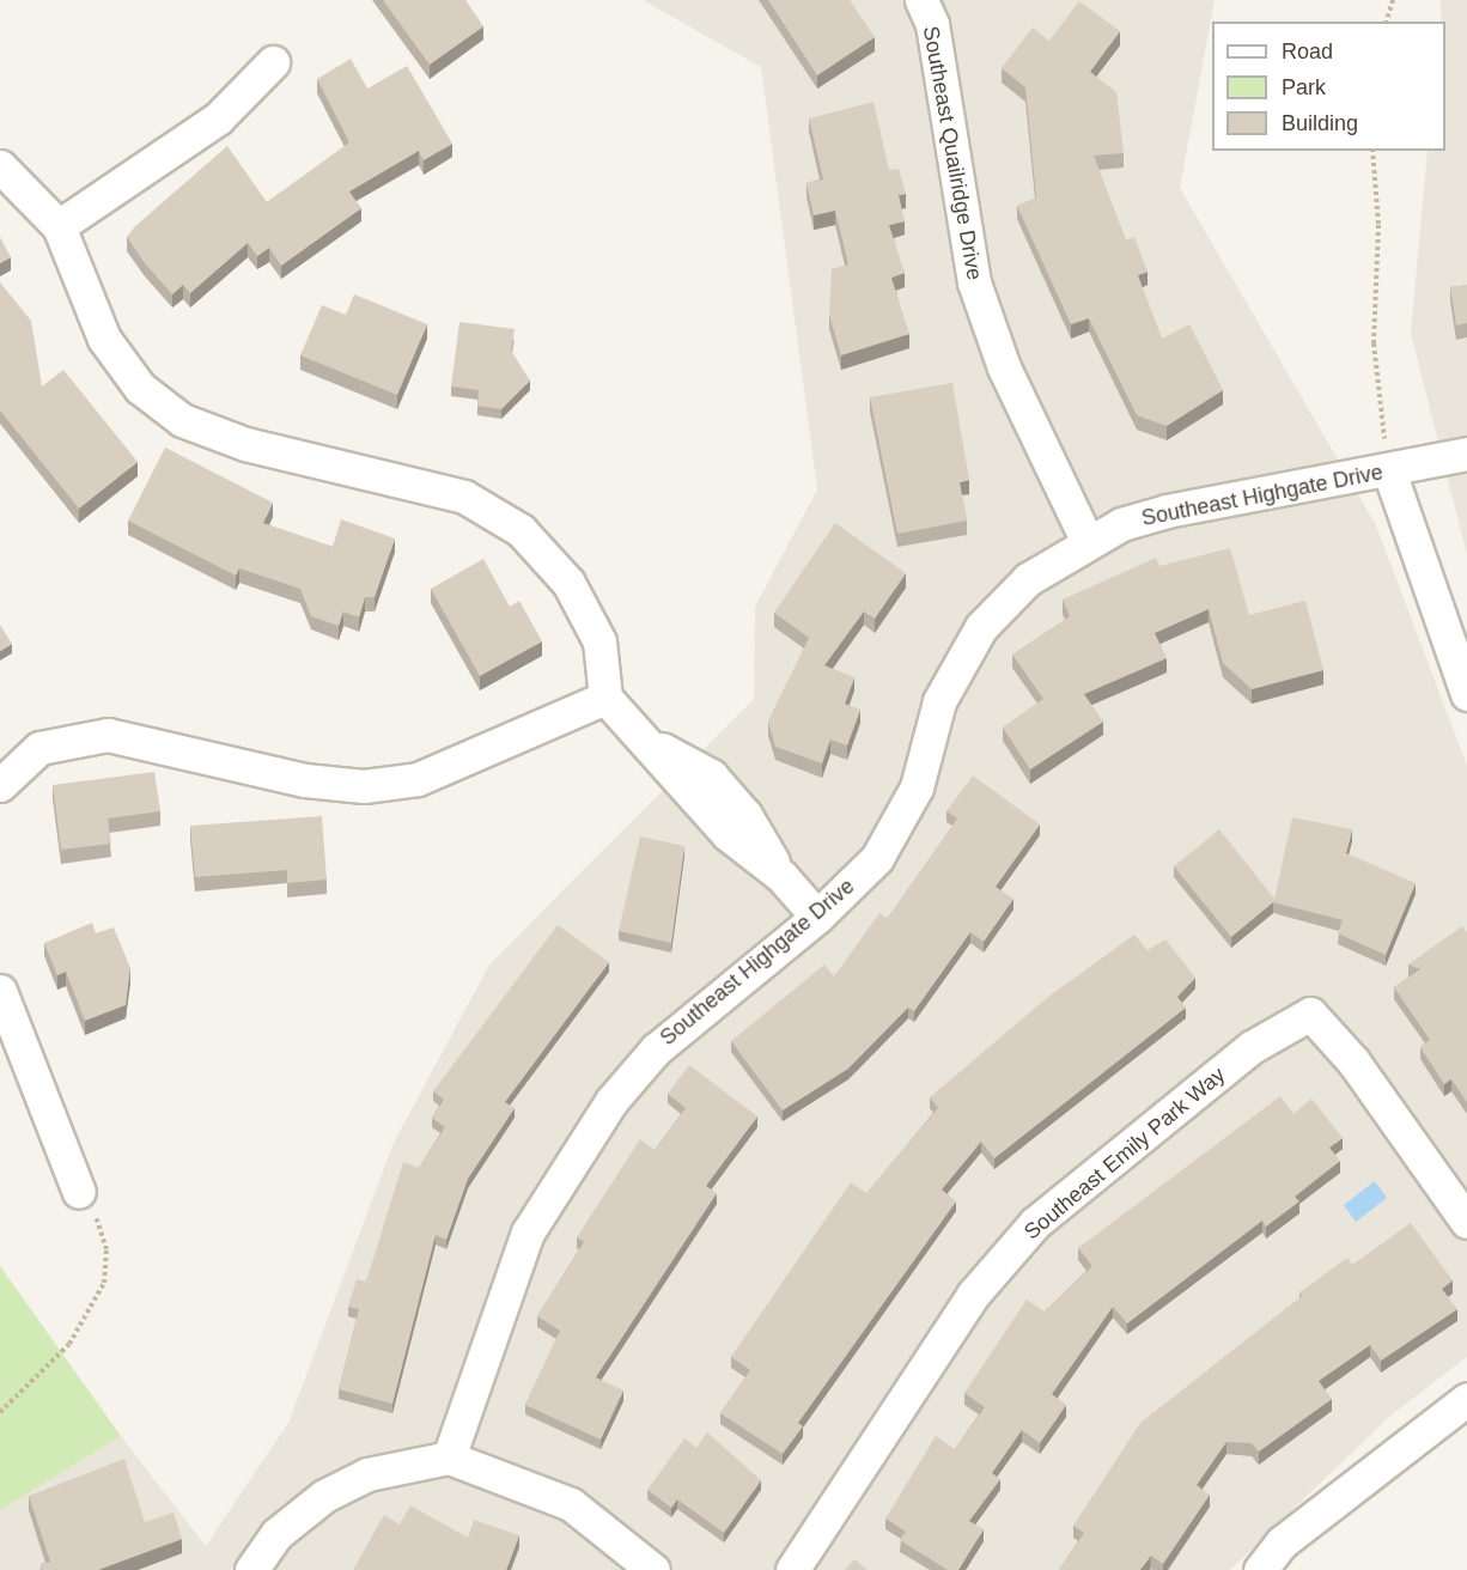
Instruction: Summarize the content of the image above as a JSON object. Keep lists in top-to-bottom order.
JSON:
{
  "streets": {
    "street": ["Southeast Quailridge Drive", "Southeast Highgate Drive", "Southeast Emily Park Way"]
  },
  "crossings": [
    ["Southeast Quailridge Drive", "Southeast Highgate Drive"]
  ],
  "legend": ["Road", "Park", "Building"]
}
